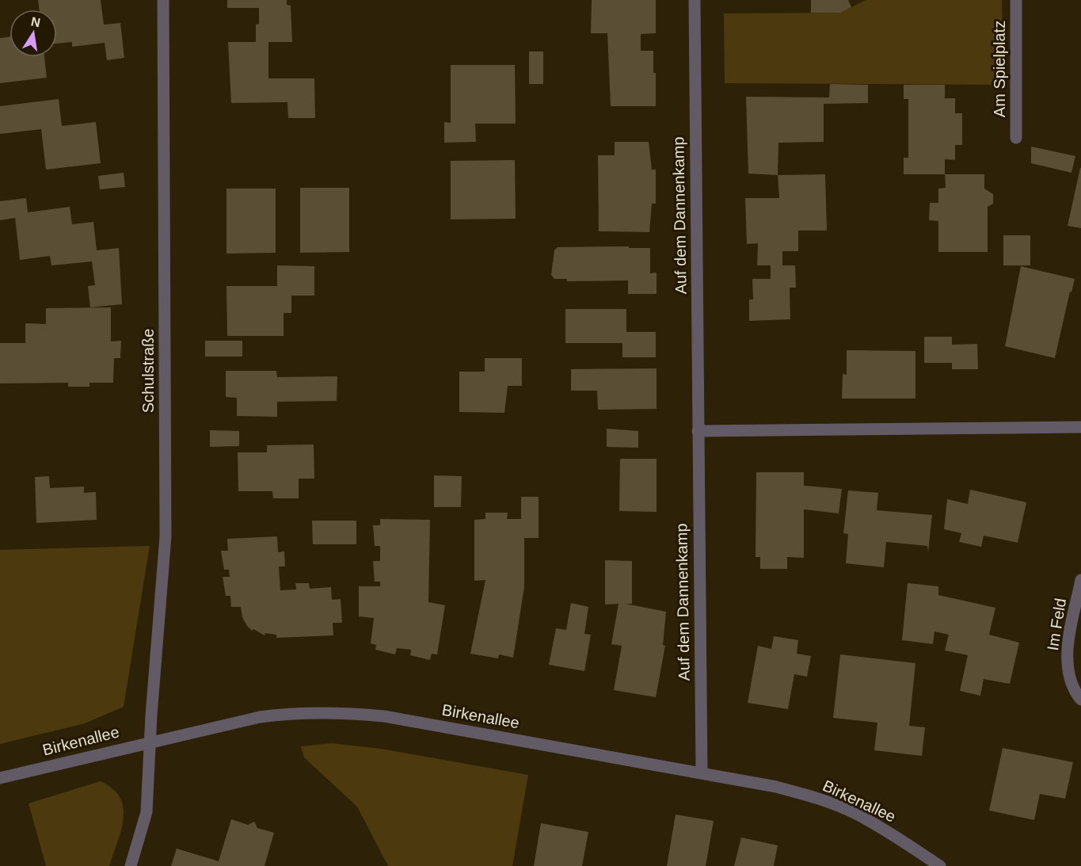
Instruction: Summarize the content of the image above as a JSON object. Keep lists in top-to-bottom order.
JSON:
{
  "streets": {
    "street": [
      "Am Spielplatz",
      "Auf dem Dannenkamp",
      "Schulstraße",
      "Im Feld",
      "Birkenallee"
    ]
  },
  "crossings": [
    ["Auf dem Dannenkamp", "Birkenallee"],
    ["Schulstraße", "Birkenallee"]
  ],
  "north": "top"
}
